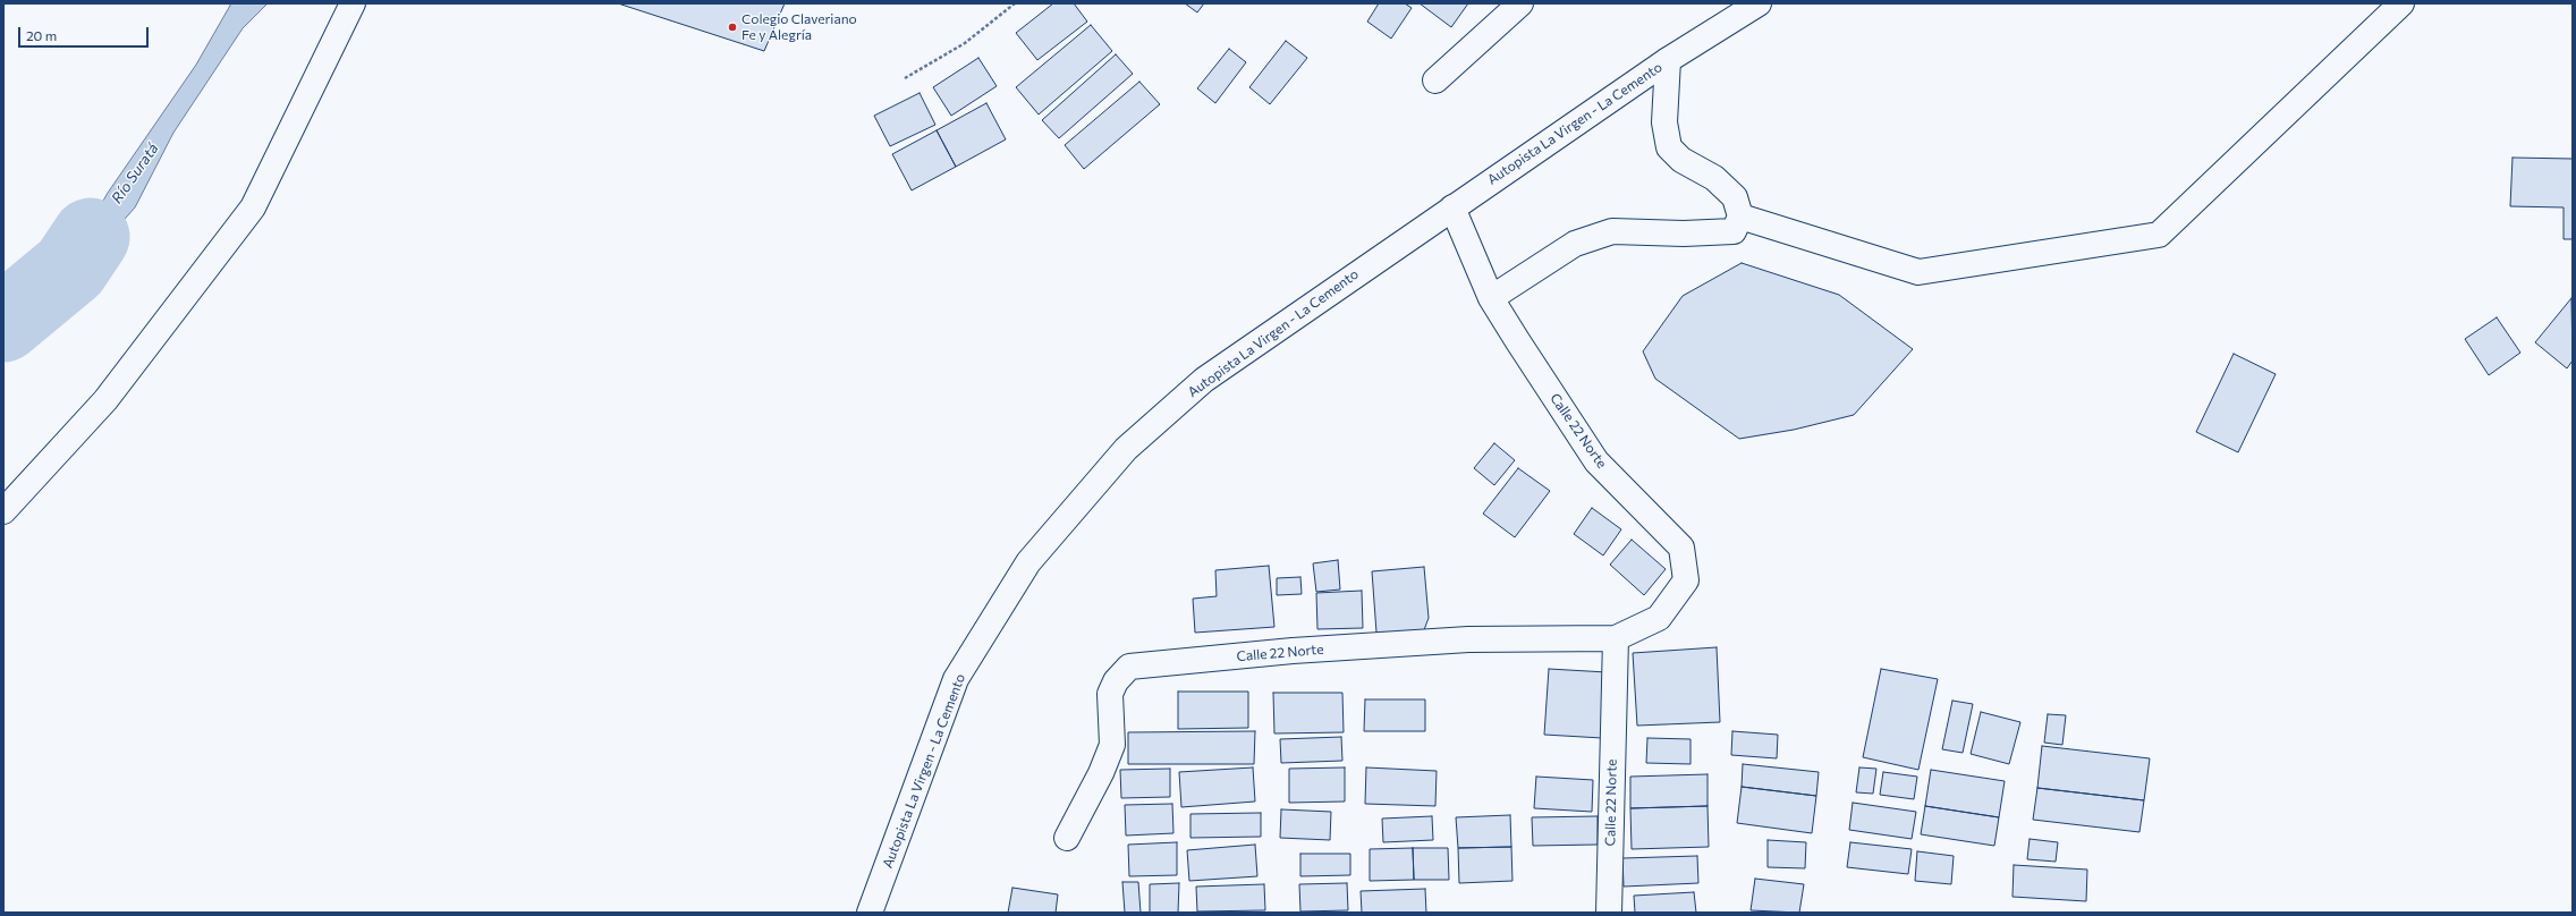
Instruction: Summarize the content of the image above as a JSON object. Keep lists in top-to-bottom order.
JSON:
{
  "streets": {
    "street": ["Autopista La Virgen - La Cemento", "Calle 22 Norte"]
  },
  "crossings": [
    ["Autopista La Virgen - La Cemento", "Calle 22 Norte"]
  ],
  "water": ["Río Suratá"],
  "places": ["Colegio Claveriano Fe y Alegría"],
  "scale_bar": "20 m"
}
